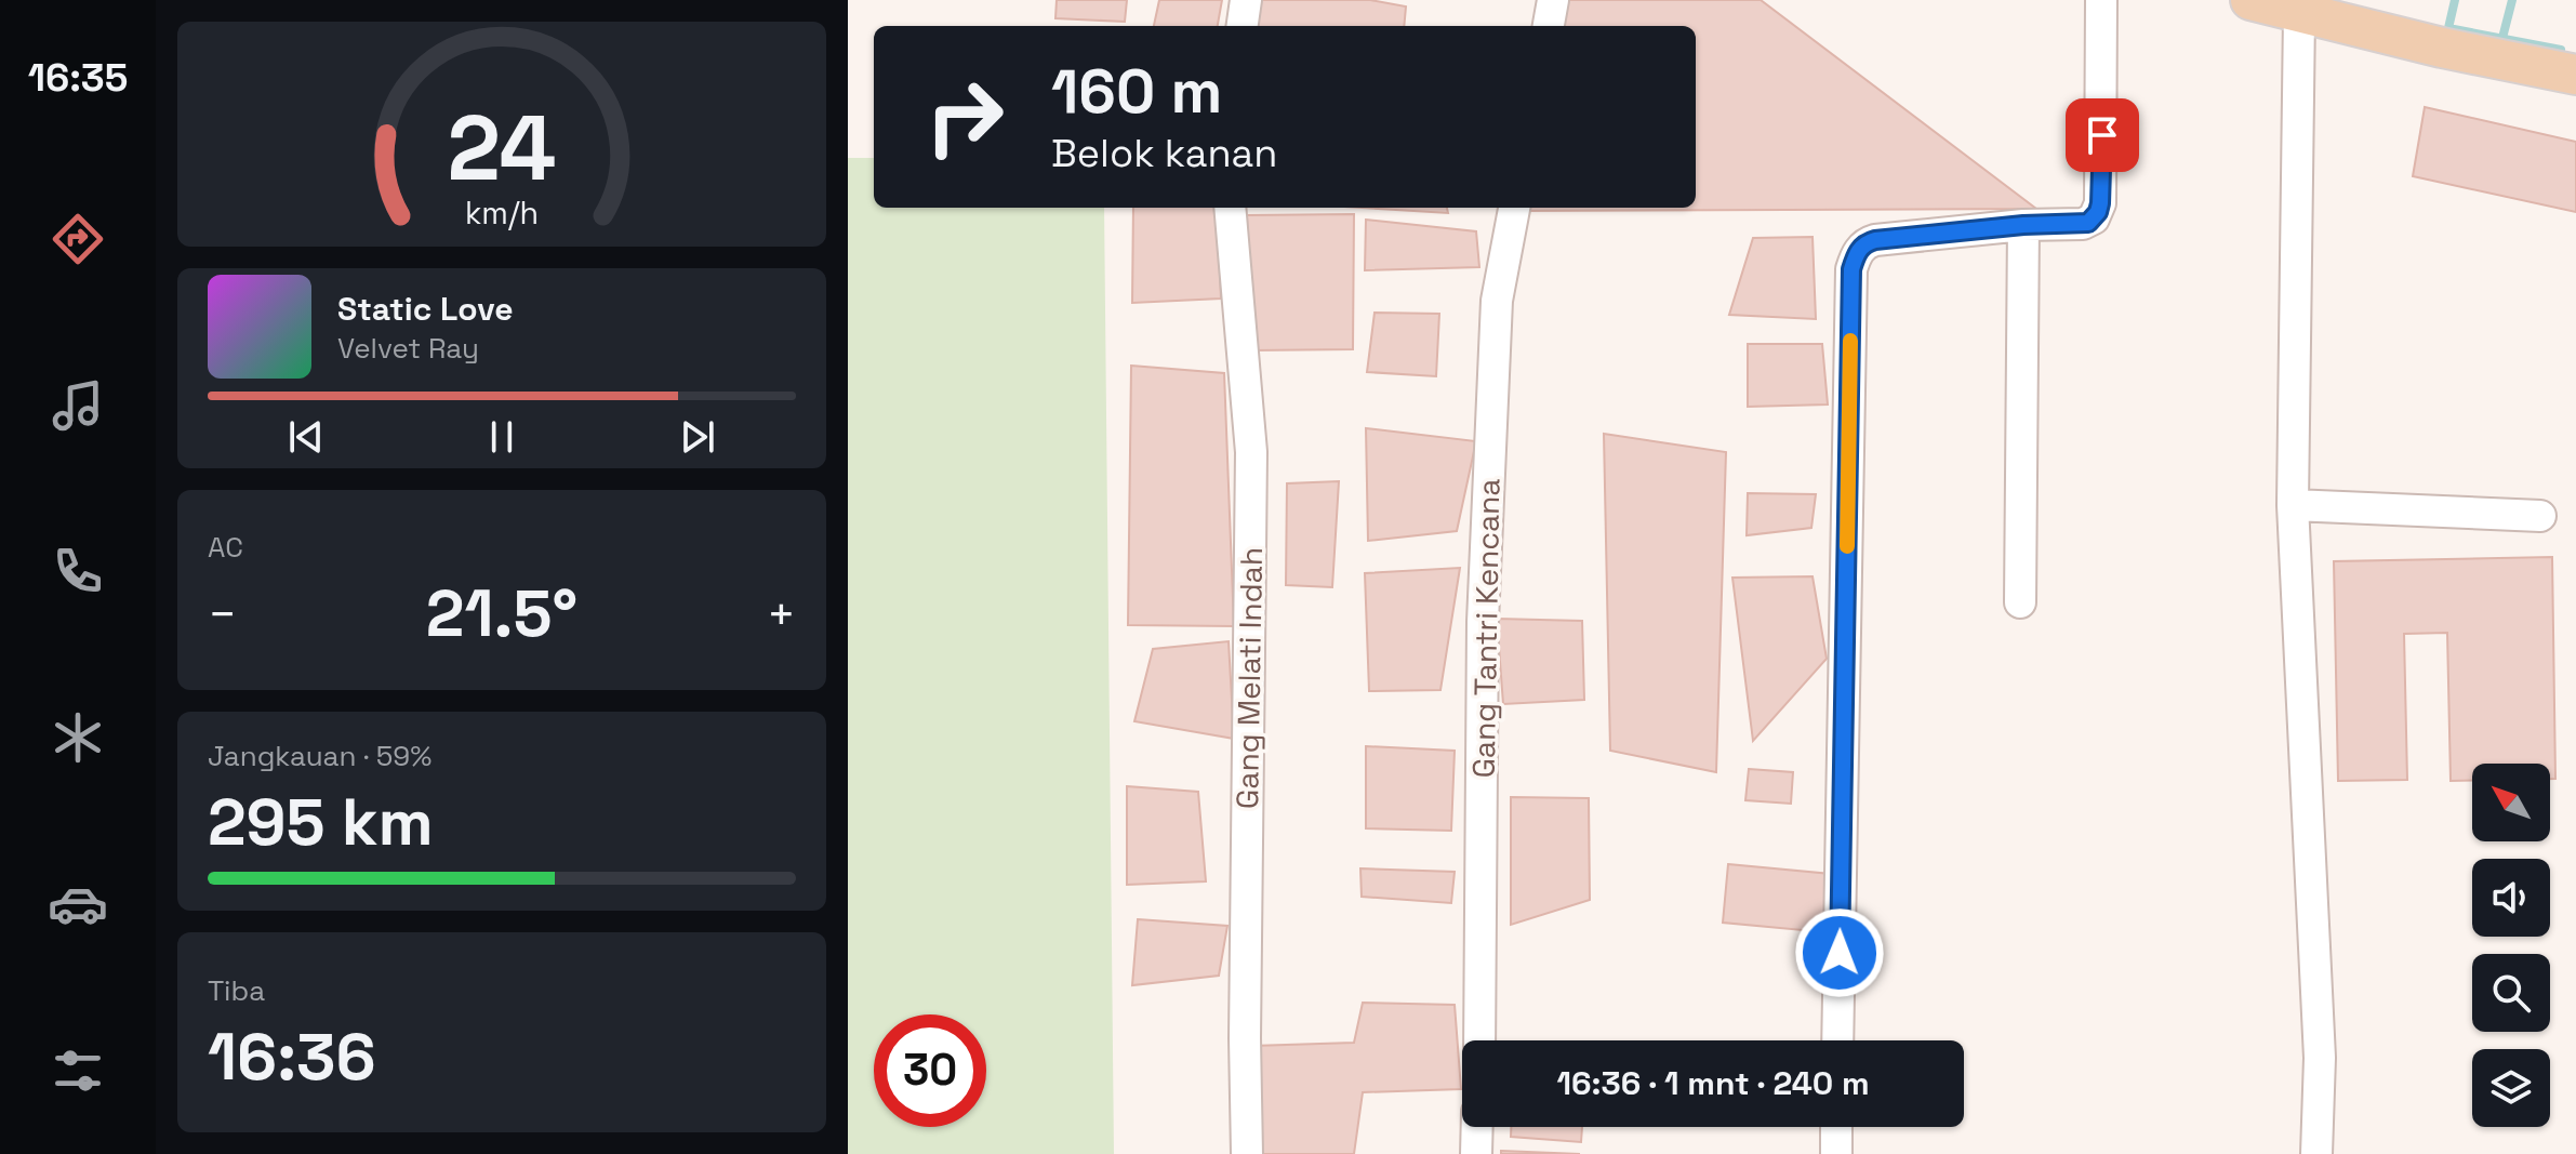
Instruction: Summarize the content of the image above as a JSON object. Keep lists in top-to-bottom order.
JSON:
{
  "streets": {
    "street": ["Gang Tantri Kencana", "Gang Melati Indah"]
  },
  "north": "top left",
  "page": {
    "tabs": "16:35",
    "turn": ["160 m", "Belok kanan"],
    "song": ["Static Love", "Velvet Ray"],
    "tile": [
      "AC",
      ["Jangkauan · 59%", "295 km"],
      ["Tiba", "16:36"]
    ],
    "heat": ["−", "21.5°", "+"],
    "limit": "30",
    "trip": "16:36 · 1 mnt · 240 m",
    "gauge": ["24", "km/h"]
  }
}
